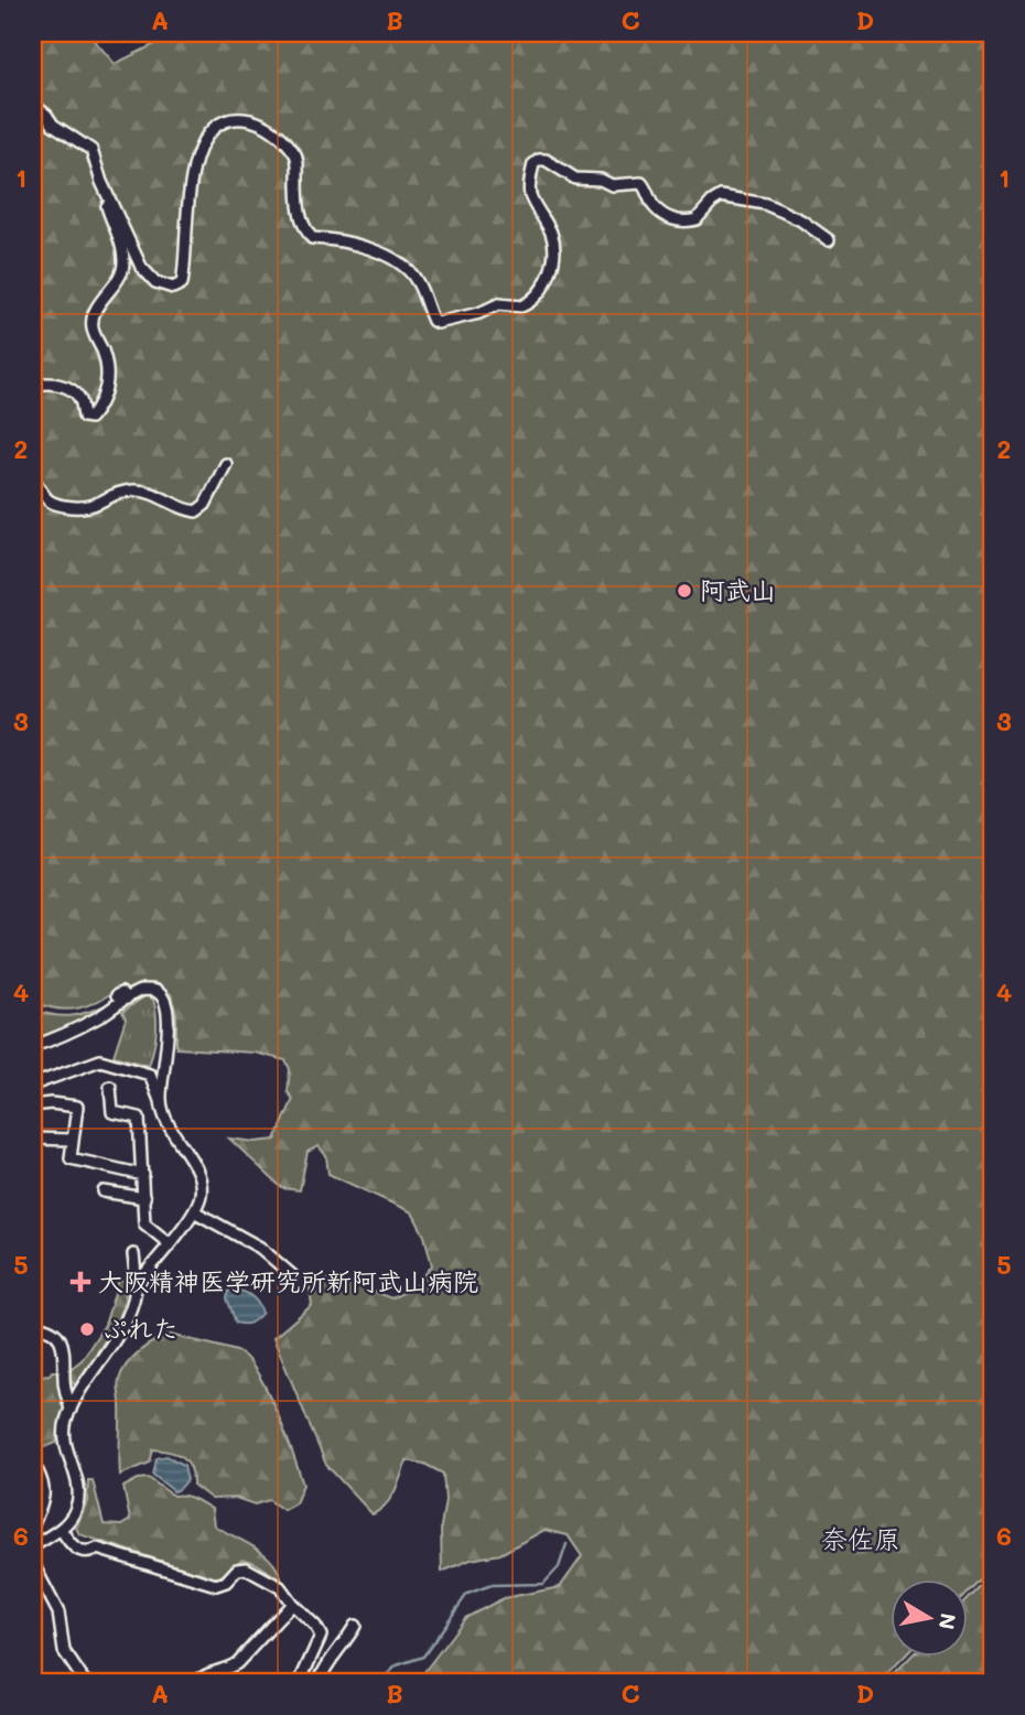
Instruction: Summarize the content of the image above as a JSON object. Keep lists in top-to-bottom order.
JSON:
{
  "districts": ["奈佐原"],
  "places": {
    "other": ["阿武山", "ぷれた"],
    "health": ["大阪精神医学研究所新阿武山病院"]
  },
  "north": "right",
  "grid": {
    "columns": [
      "A",
      "B",
      "C",
      "D"
    ],
    "rows": [
      "1",
      "2",
      "3",
      "4",
      "5",
      "6"
    ]
  }
}
